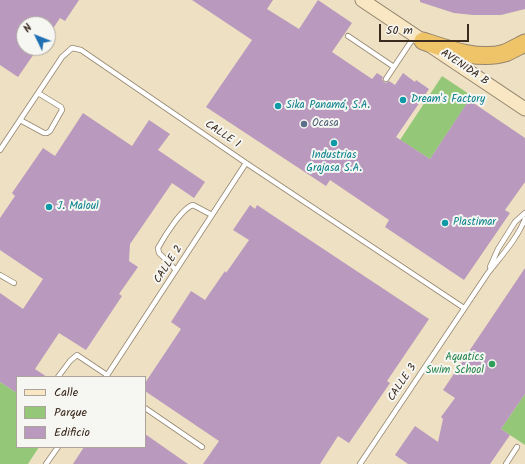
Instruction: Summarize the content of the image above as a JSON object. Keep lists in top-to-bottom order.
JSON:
{
  "streets": {
    "street": ["AVENIDA B"],
    "lane": ["CALLE 1", "CALLE 2", "CALLE 3"]
  },
  "crossings": [
    ["CALLE 1", "CALLE 2"],
    ["CALLE 1", "CALLE 3"]
  ],
  "places": [
    "Dream's Factory",
    "Sika Panamá, S.A.",
    "Ocasa",
    "Industrias Grajasa S.A.",
    "J. Maloul",
    "Plastimar",
    "Aquatics Swim School"
  ],
  "legend": ["Calle", "Parque", "Edificio"],
  "scale_bar": "50 m",
  "north": "top left"
}
